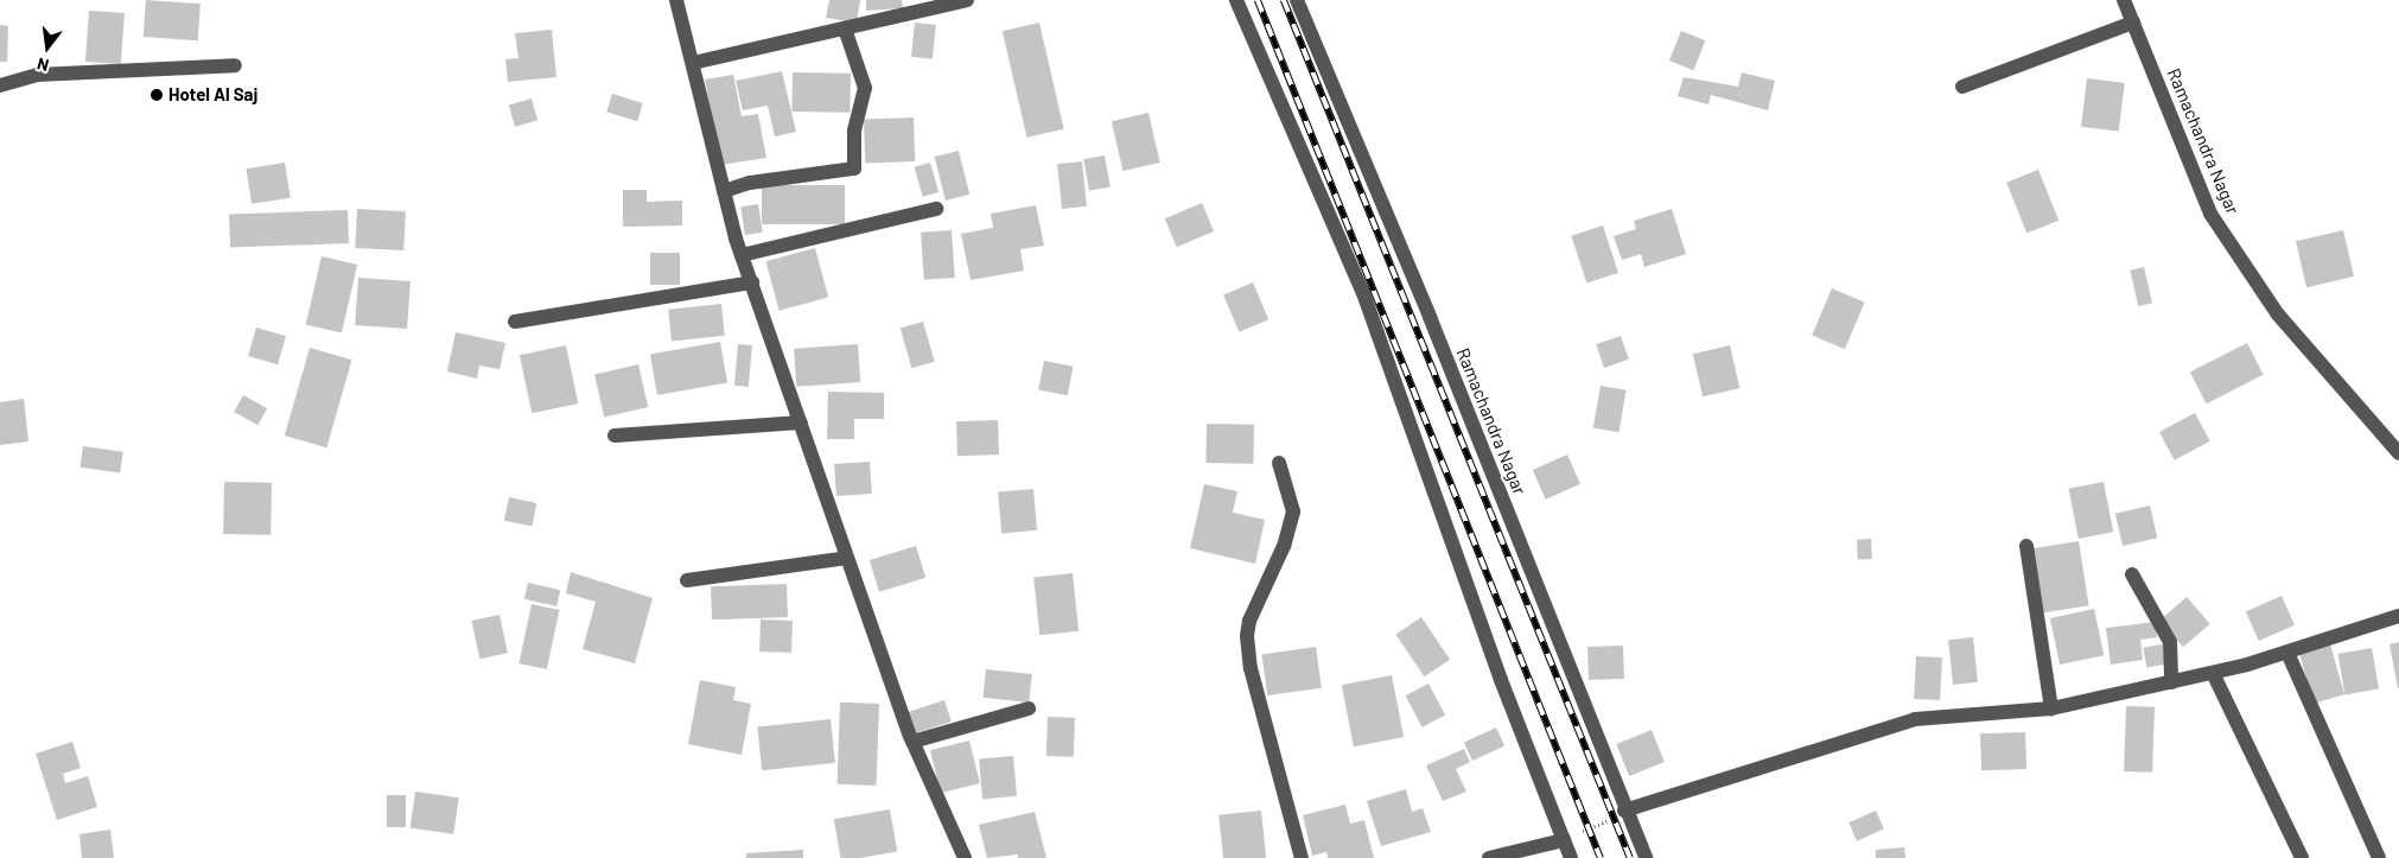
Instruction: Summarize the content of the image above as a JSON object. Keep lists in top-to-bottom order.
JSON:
{
  "streets": {
    "street": ["Ramachandra Nagar"]
  },
  "places": ["Hotel Al Saj"],
  "north": "bottom"
}
